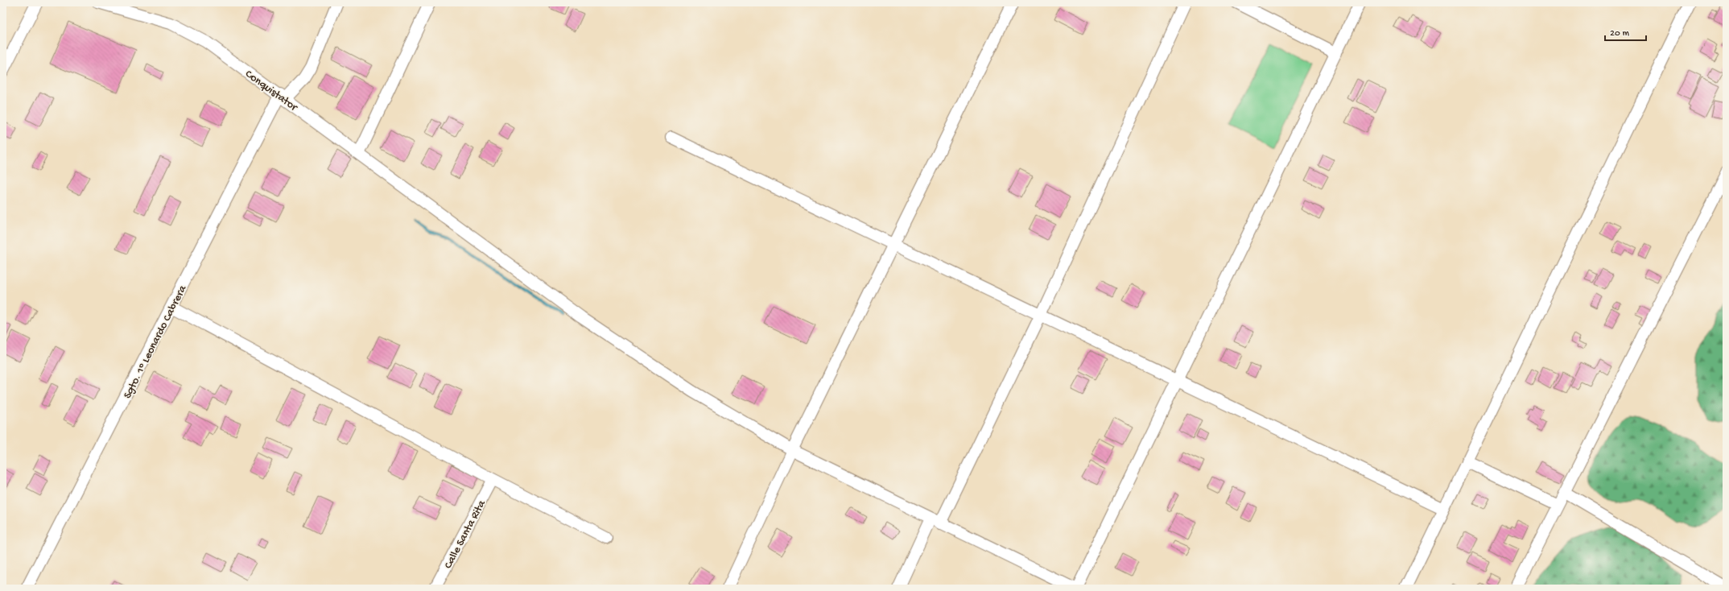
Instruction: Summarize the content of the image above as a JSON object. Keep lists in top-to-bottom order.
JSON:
{
  "streets": {
    "street": ["Conquistator", "Sgto. 1º Leonardo Cabrera", "Calle Santa Rita"]
  },
  "crossings": [
    ["Conquistator", "Sgto. 1º Leonardo Cabrera"]
  ],
  "scale_bar": "20 m"
}
